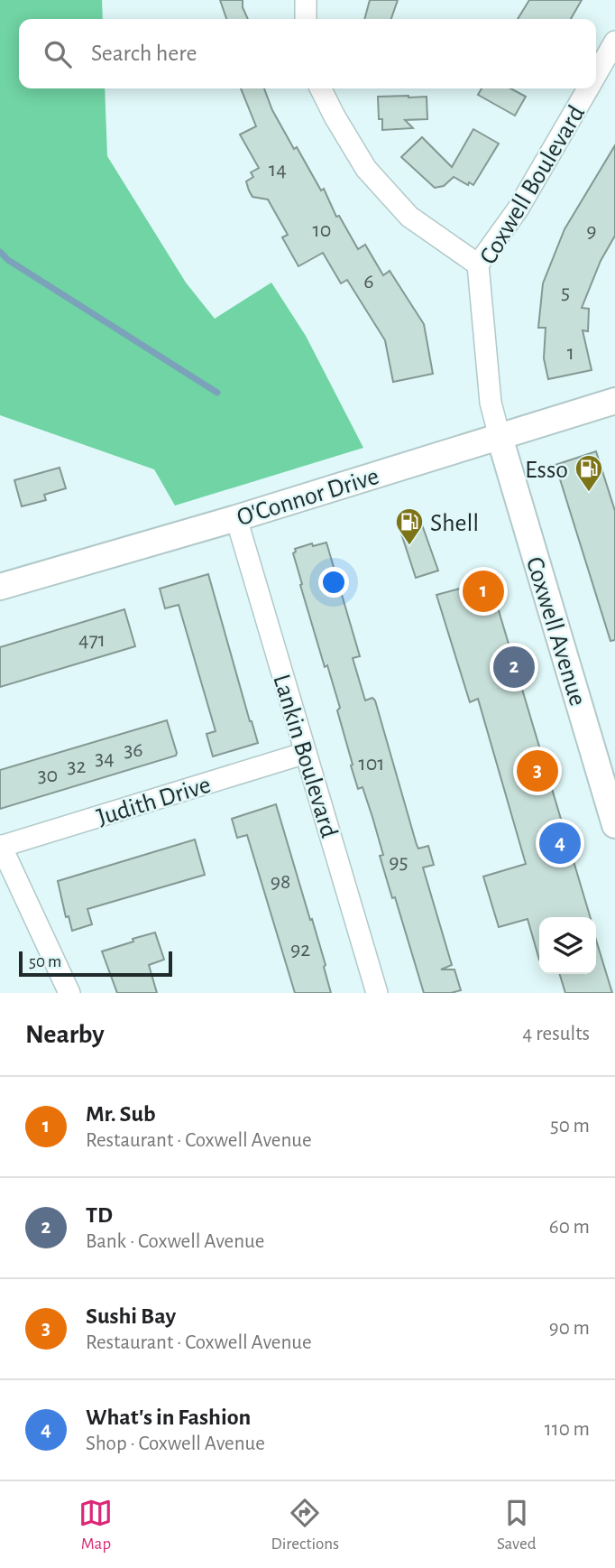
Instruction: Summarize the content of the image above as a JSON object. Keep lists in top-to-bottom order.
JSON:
{
  "streets": {
    "main road": ["O'Connor Drive", "Coxwell Avenue"],
    "street": ["Coxwell Boulevard", "Lankin Boulevard", "Judith Drive"]
  },
  "crossings": [
    ["Coxwell Boulevard", "O'Connor Drive"],
    ["Coxwell Boulevard", "Coxwell Avenue"],
    ["O'Connor Drive", "Coxwell Avenue"],
    ["O'Connor Drive", "Lankin Boulevard"],
    ["Lankin Boulevard", "Judith Drive"]
  ],
  "places": {
    "fuel station": ["Esso", "Shell"]
  },
  "house_numbers": [
    "14",
    "10",
    "9",
    "6",
    "5",
    "1",
    "471",
    "36",
    "34",
    "101",
    "32",
    "30",
    "95",
    "98",
    "92"
  ],
  "scale_bar": "50 m",
  "page": {
    "search": "Search here",
    "pins": [
      "1",
      "2",
      "3",
      "4"
    ],
    "scale": "50 m",
    "heading": ["Nearby", "4 results"],
    "list": [
      {
        "mark": "1",
        "name": "Mr. Sub",
        "note": "Restaurant · Coxwell Avenue",
        "value": "50 m"
      },
      {
        "mark": "2",
        "name": "TD",
        "note": "Bank · Coxwell Avenue",
        "value": "60 m"
      },
      {
        "mark": "3",
        "name": "Sushi Bay",
        "note": "Restaurant · Coxwell Avenue",
        "value": "90 m"
      },
      {
        "mark": "4",
        "name": "What's in Fashion",
        "note": "Shop · Coxwell Avenue",
        "value": "110 m"
      }
    ],
    "nav": ["Map", "Directions", "Saved"]
  }
}
